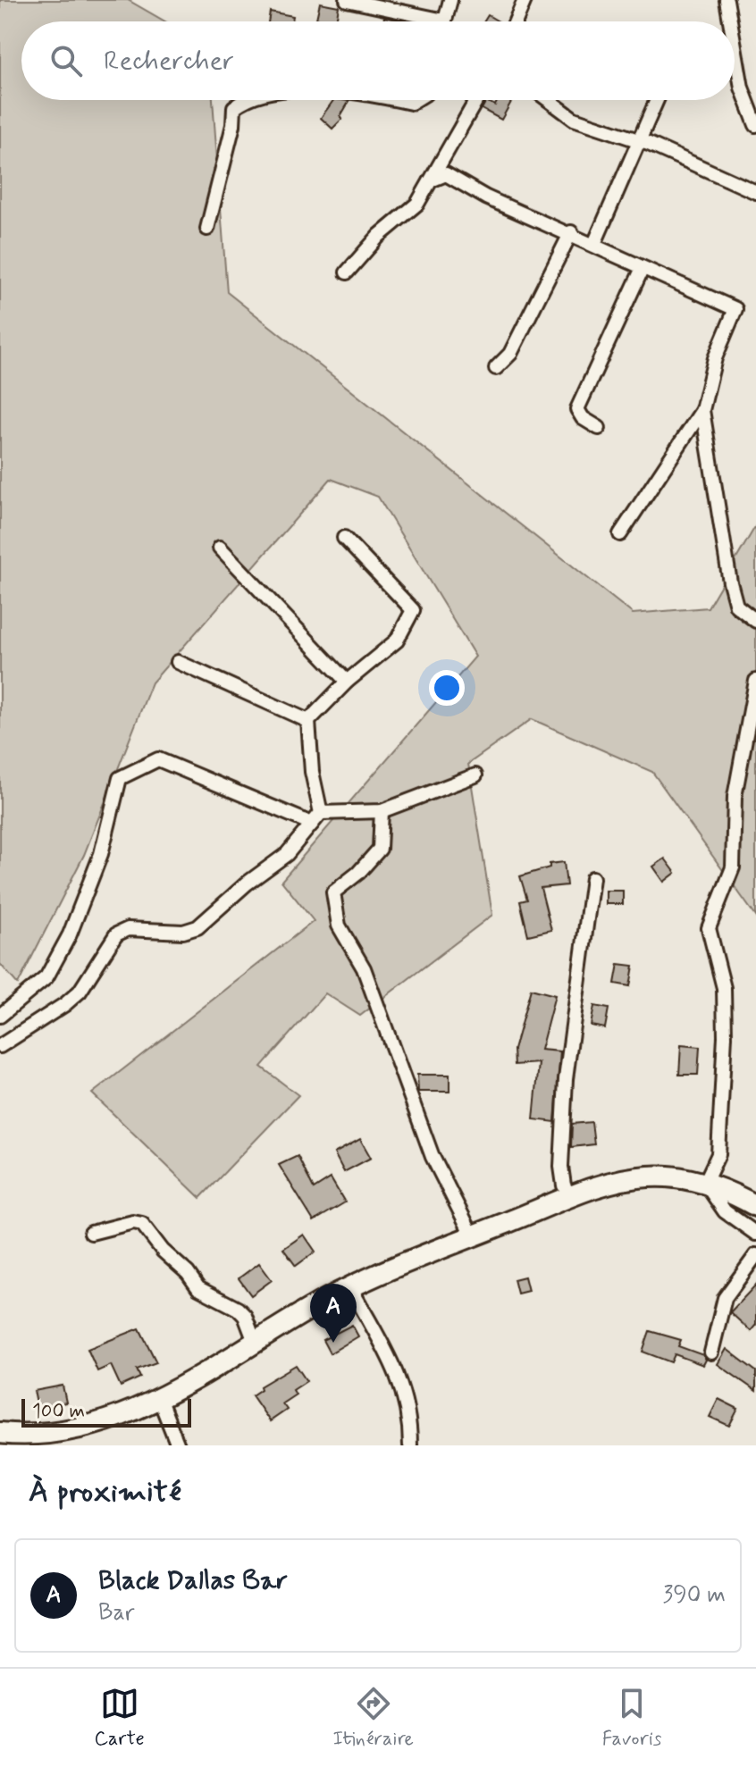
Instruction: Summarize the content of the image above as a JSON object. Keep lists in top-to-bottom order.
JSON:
{
  "scale_bar": "100 m",
  "page": {
    "search": "Rechercher",
    "pins": "A",
    "scale": "100 m",
    "heading": "À proximité",
    "list": [
      {
        "mark": "A",
        "name": "Black Dallas Bar",
        "note": "Bar",
        "value": "390 m"
      }
    ],
    "nav": ["Carte", "Itinéraire", "Favoris"]
  }
}
